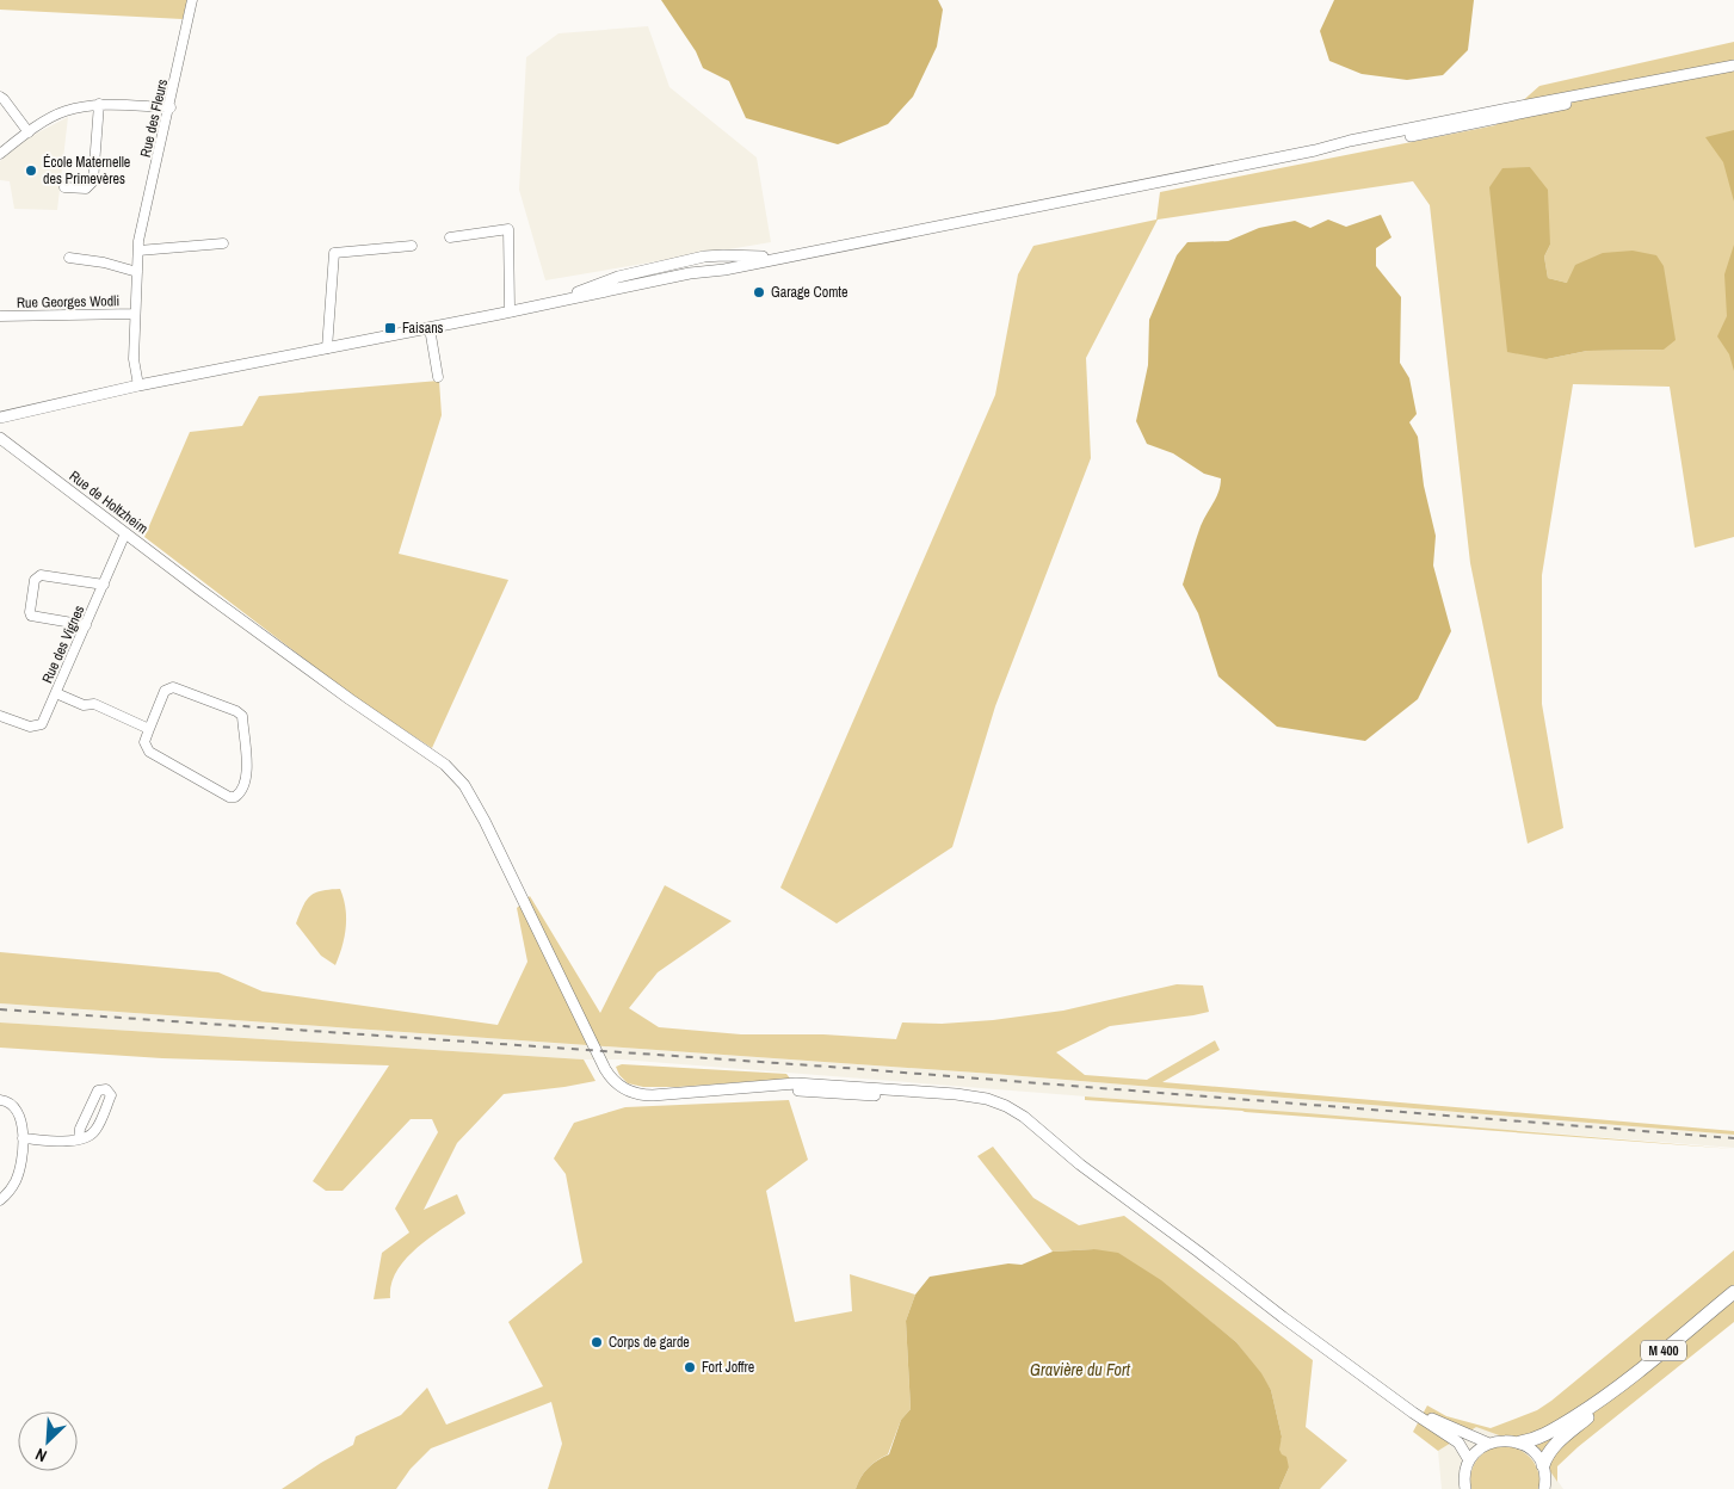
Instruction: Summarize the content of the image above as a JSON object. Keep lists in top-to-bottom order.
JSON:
{
  "streets": {
    "highway": ["M 400"],
    "main road": ["Rue de Holtzheim"],
    "street": ["Rue des Fleurs", "Rue Georges Wodli", "Rue des Vignes"]
  },
  "crossings": [
    ["Rue des Fleurs", "Rue Georges Wodli"],
    ["Rue de Holtzheim", "Rue des Vignes"]
  ],
  "water": ["Gravière du Fort"],
  "places": {
    "other": [
      "École Maternelle des Primevères",
      "Garage Comte",
      "Corps de garde",
      "Fort Joffre"
    ],
    "transit": ["Faisans"]
  },
  "north": "bottom left"
}
